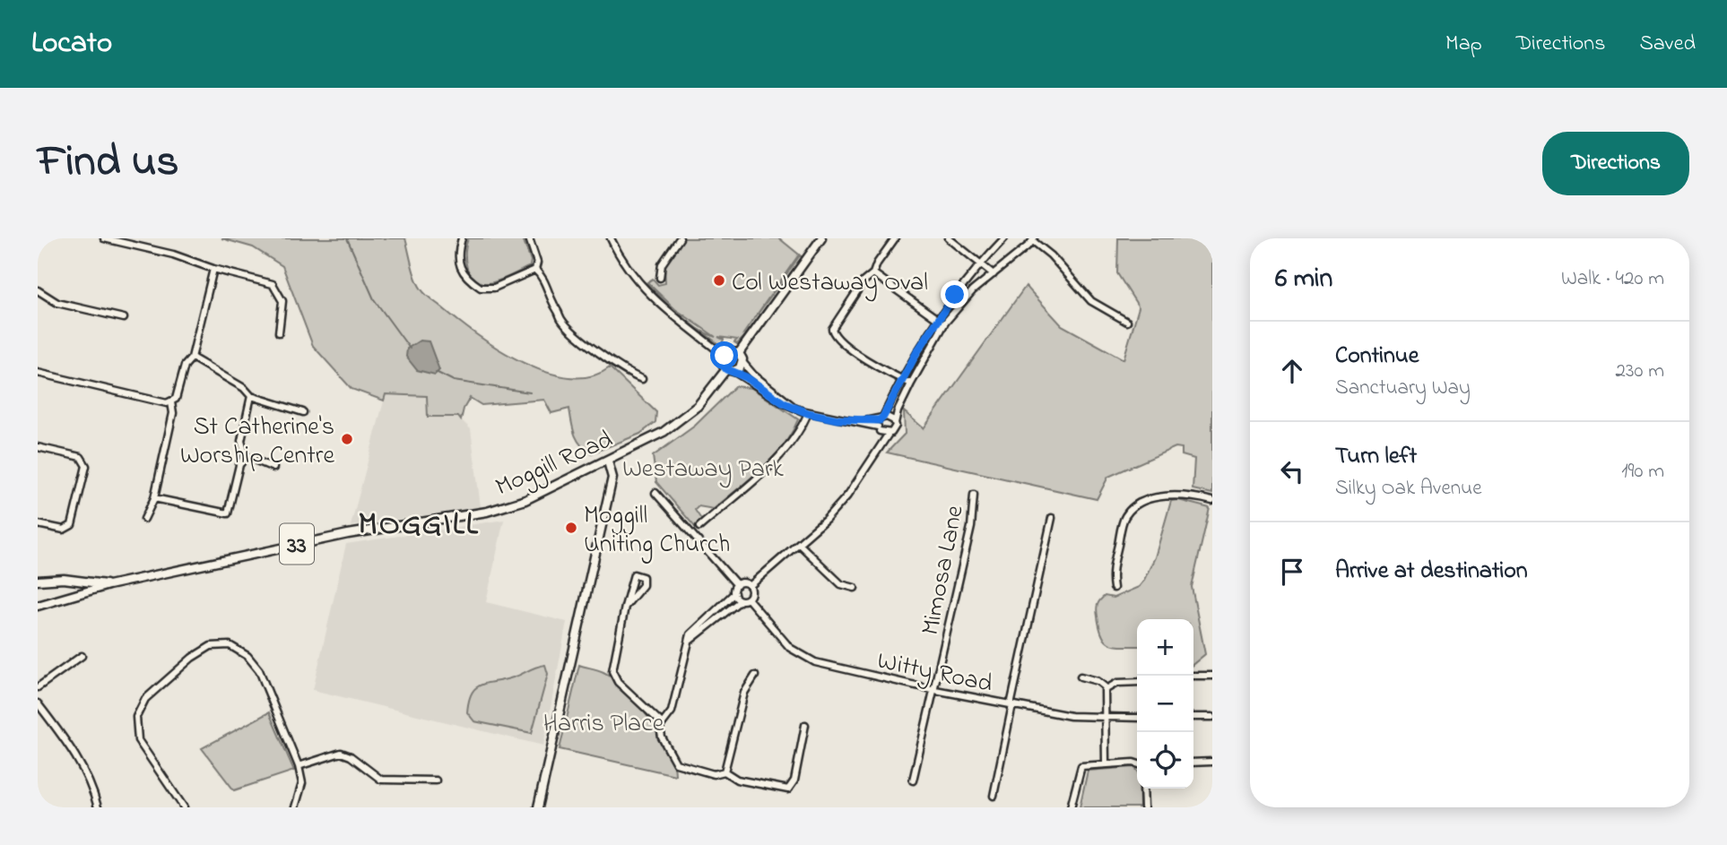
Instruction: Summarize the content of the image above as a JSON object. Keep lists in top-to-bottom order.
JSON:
{
  "streets": {
    "main road": ["Moggill Road", "33"],
    "street": ["Mimosa Lane", "Witty Road"]
  },
  "crossings": [
    ["Moggill Road", "33"],
    ["Mimosa Lane", "Witty Road"]
  ],
  "districts": ["MOGGILL"],
  "parks": ["Westaway Park", "Harris Place"],
  "places": ["Col Westaway Oval", "St Catherine's Worship Centre", "Moggill Uniting Church"],
  "page": {
    "header": "Locato",
    "nav": ["Map", "Directions", "Saved"],
    "title": "Find us",
    "buttons": "Directions",
    "heading": ["6 min", "Walk · 420 m"],
    "list": [
      ["Continue", "Sanctuary Way", "230 m"],
      ["Turn left", "Silky Oak Avenue", "190 m"],
      "Arrive at destination"
    ],
    "map_buttons": ["+", "−"]
  }
}
